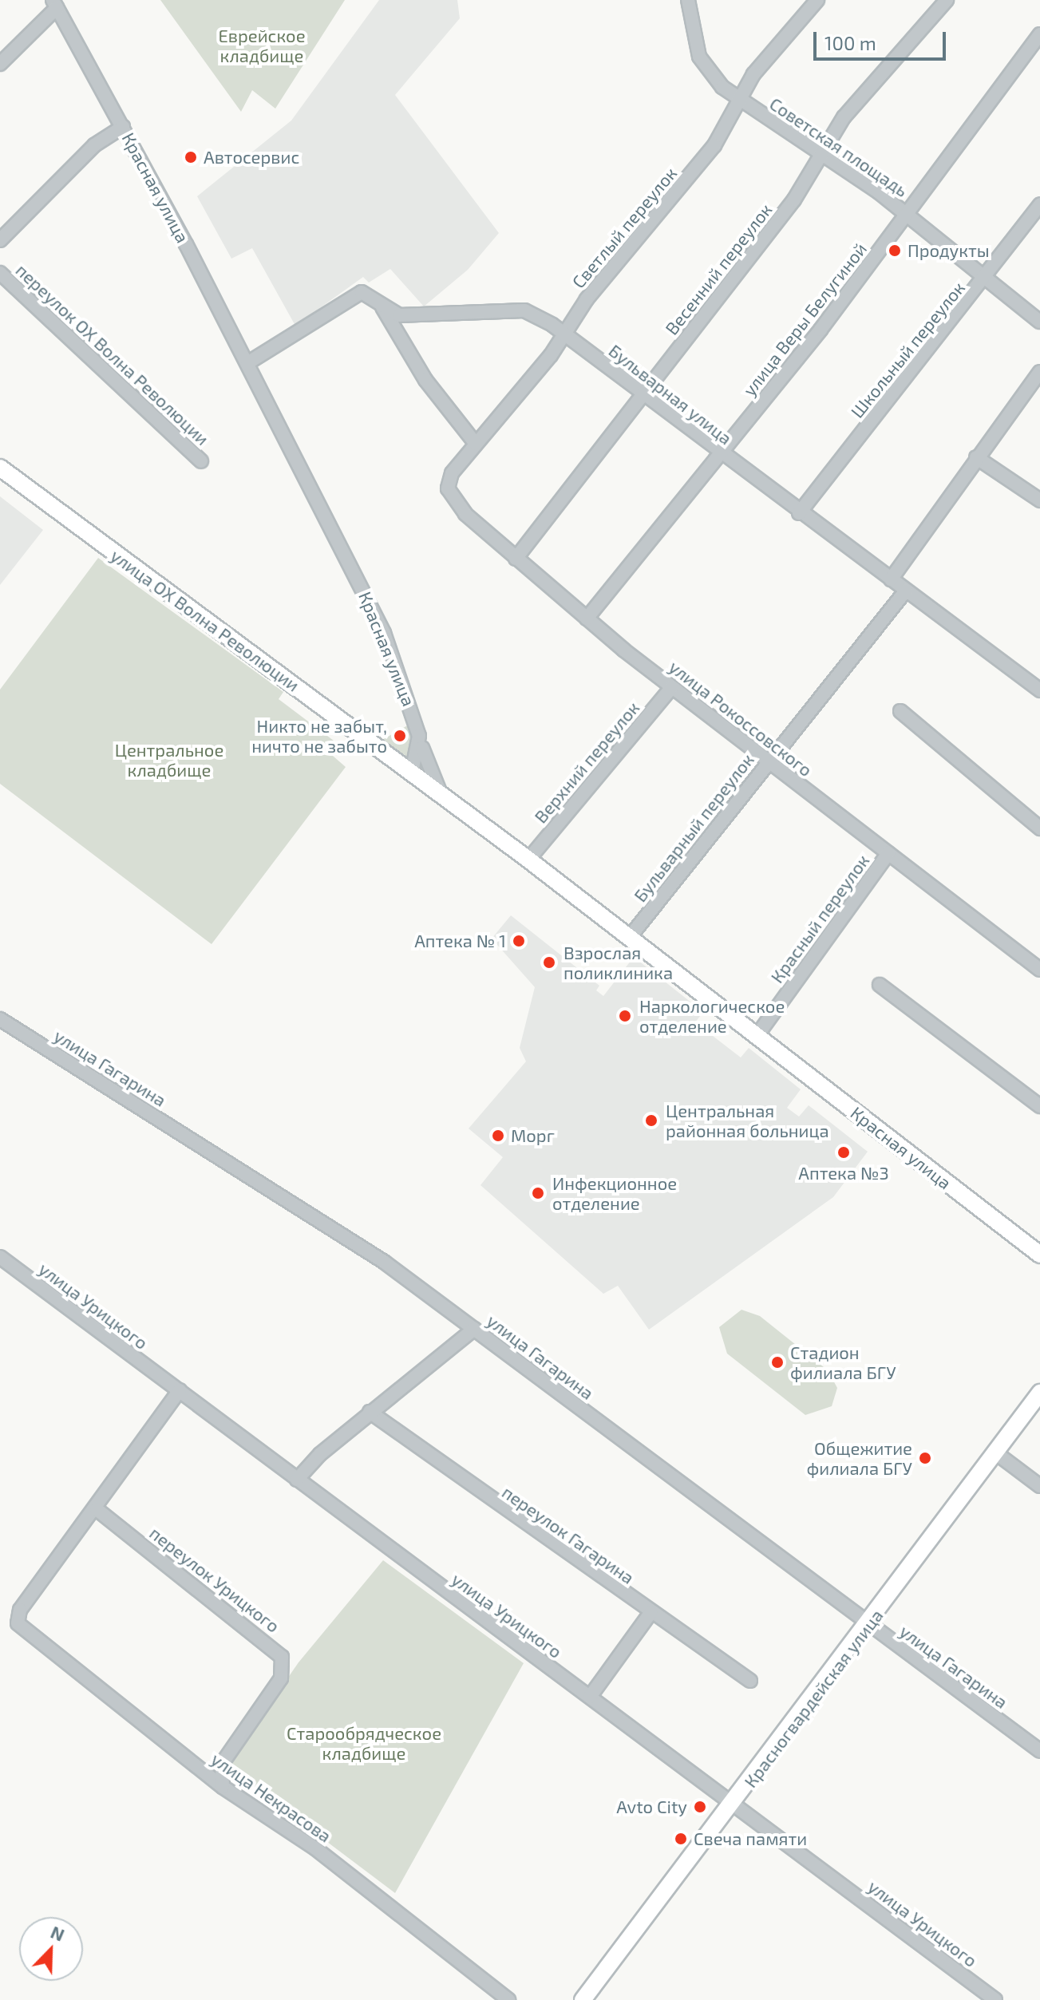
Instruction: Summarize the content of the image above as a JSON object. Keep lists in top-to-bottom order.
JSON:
{
  "streets": {
    "main road": ["Красная улица", "улица ОХ Волна Революции", "Красногвардейская улица"],
    "street": [
      "Советская площадь",
      "Светлый переулок",
      "Весенний переулок",
      "улица Веры Белугиной",
      "Школьный переулок",
      "переулок ОХ Волна Революции",
      "Бульварная улица",
      "улица Рокоссовского",
      "Верхний переулок",
      "Бульварный переулок",
      "Красный переулок",
      "улица Гагарина",
      "улица Урицкого",
      "переулок Гагарина",
      "переулок Урицкого",
      "улица Некрасова"
    ]
  },
  "crossings": [
    ["Советская площадь", "Светлый переулок"],
    ["Советская площадь", "Весенний переулок"],
    ["Советская площадь", "улица Веры Белугиной"],
    ["Советская площадь", "Школьный переулок"],
    ["Красная улица", "Бульварная улица"],
    ["Красная улица", "улица ОХ Волна Революции"],
    ["Красная улица", "Верхний переулок"],
    ["Красная улица", "Бульварный переулок"],
    ["Красная улица", "Красный переулок"],
    ["Светлый переулок", "Бульварная улица"],
    ["Светлый переулок", "улица Рокоссовского"],
    ["Весенний переулок", "Бульварная улица"],
    ["Весенний переулок", "улица Рокоссовского"],
    ["улица Веры Белугиной", "Бульварная улица"],
    ["улица Веры Белугиной", "улица Рокоссовского"],
    ["Школьный переулок", "Бульварная улица"],
    ["Бульварная улица", "Бульварный переулок"],
    ["улица Рокоссовского", "Верхний переулок"],
    ["улица Рокоссовского", "Бульварный переулок"],
    ["улица Рокоссовского", "Красный переулок"],
    ["улица Гагарина", "Красногвардейская улица"],
    ["улица Урицкого", "Красногвардейская улица"],
    ["переулок Урицкого", "улица Некрасова"]
  ],
  "parks": ["Еврейское кладбище", "Центральное кладбище", "Старообрядческое кладбище"],
  "places": [
    "Автосервис",
    "Продукты",
    "Никто не забыт, ничто не забыто",
    "Аптека № 1",
    "Взрослая поликлиника",
    "Наркологическое отделение",
    "Центральная районная больница",
    "Морг",
    "Аптека №3",
    "Инфекционное отделение",
    "Стадион филиала БГУ",
    "Общежитие филиала БГУ",
    "Avto City",
    "Свеча памяти"
  ],
  "scale_bar": "100 m",
  "north": "top right"
}
